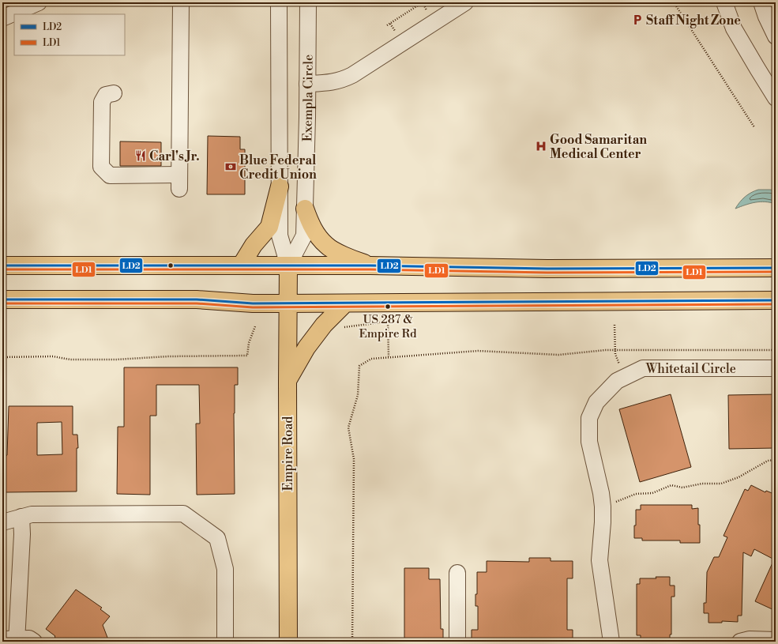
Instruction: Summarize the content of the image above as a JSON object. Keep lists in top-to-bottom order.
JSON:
{
  "streets": {
    "main road": ["Empire Road"],
    "street": ["Exempla Circle", "Whitetail Circle"]
  },
  "crossings": [
    ["Exempla Circle", "Empire Road"]
  ],
  "places": {
    "parking": ["Staff Night Zone"],
    "hospital": ["Good Samaritan Medical Center"],
    "restaurant": ["Carl's Jr."],
    "bank": ["Blue Federal Credit Union"],
    "other": ["US 287 & Empire Rd"]
  },
  "lines": ["transit line LD2", "transit line LD1"],
  "legend": ["LD2", "LD1"]
}
